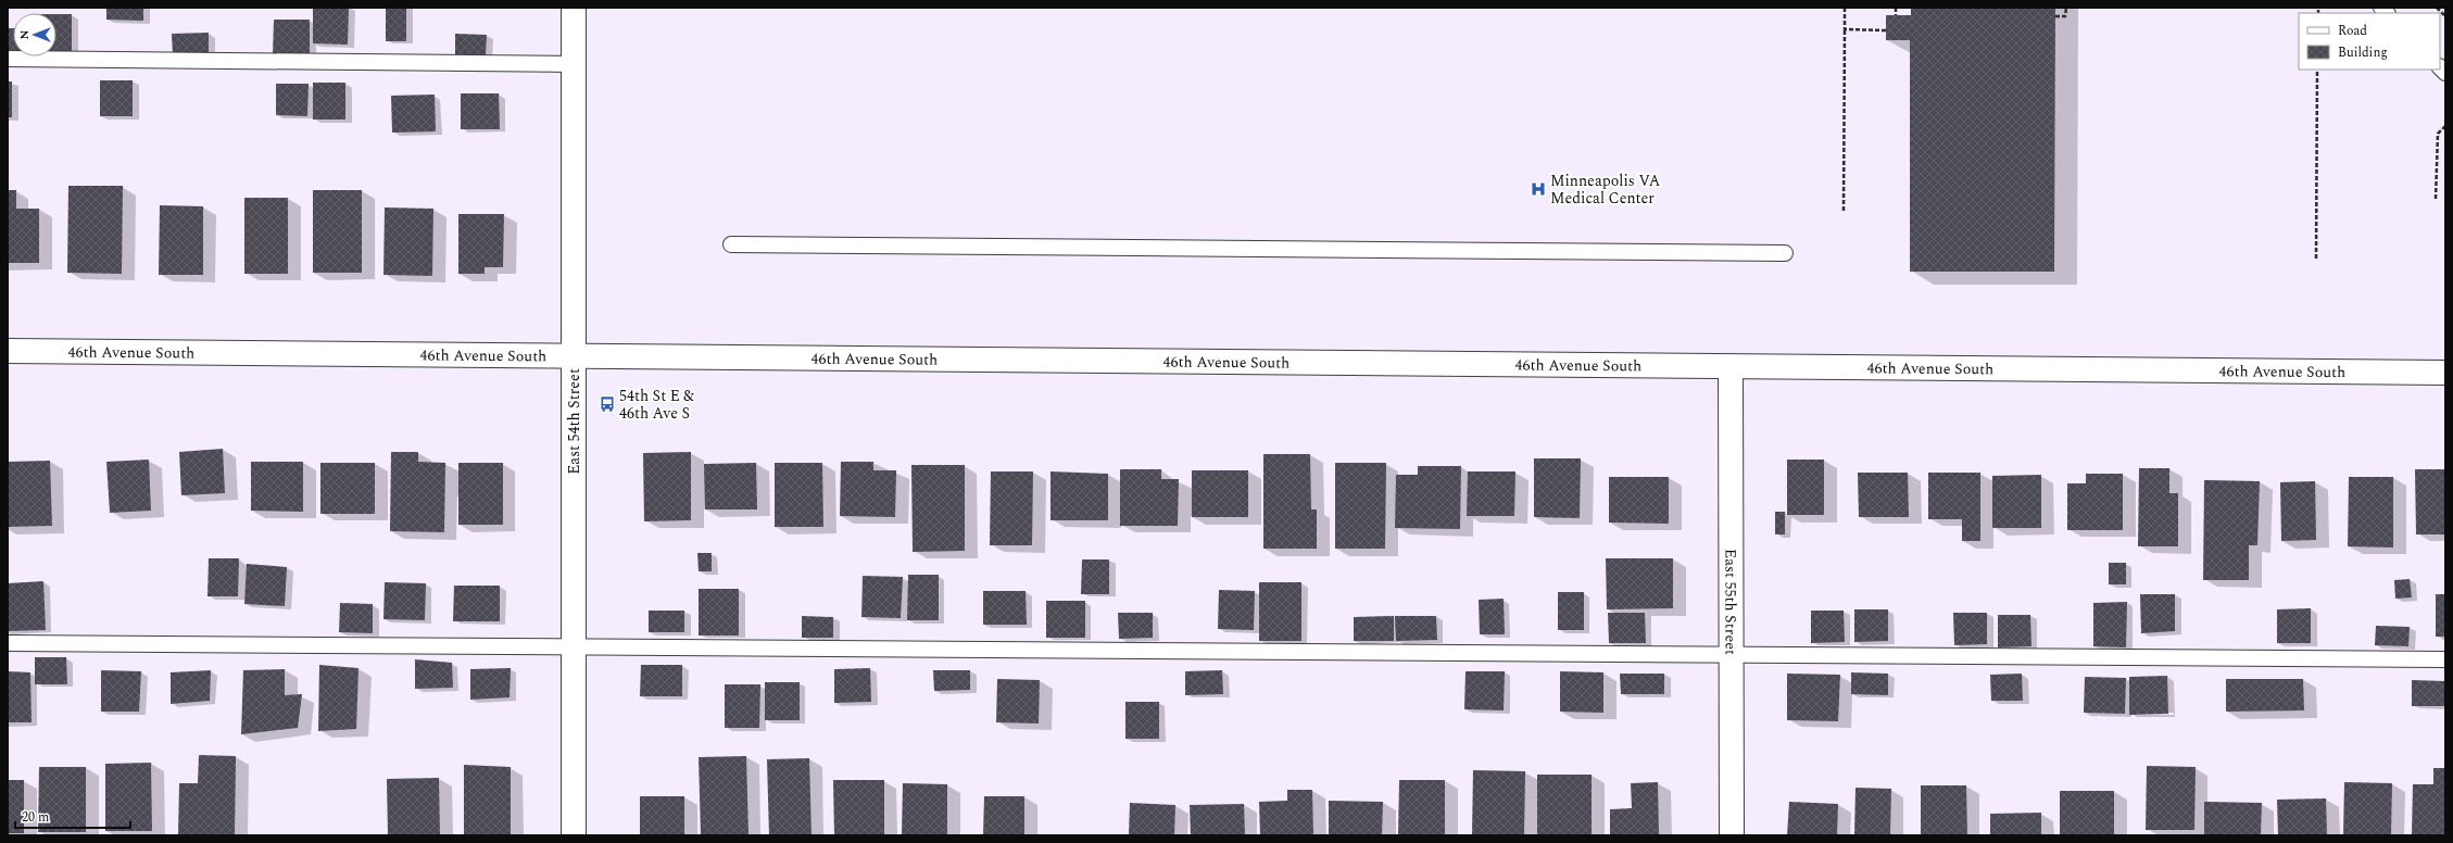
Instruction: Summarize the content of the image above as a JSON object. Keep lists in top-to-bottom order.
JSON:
{
  "streets": {
    "street": ["46th Avenue South", "East 54th Street", "East 55th Street"]
  },
  "crossings": [
    ["46th Avenue South", "East 54th Street"],
    ["46th Avenue South", "East 55th Street"]
  ],
  "places": {
    "hospital": ["Minneapolis VA Medical Center"],
    "bus stop": ["54th St E & 46th Ave S"]
  },
  "legend": ["Road", "Building"],
  "scale_bar": "20 m",
  "north": "left"
}
